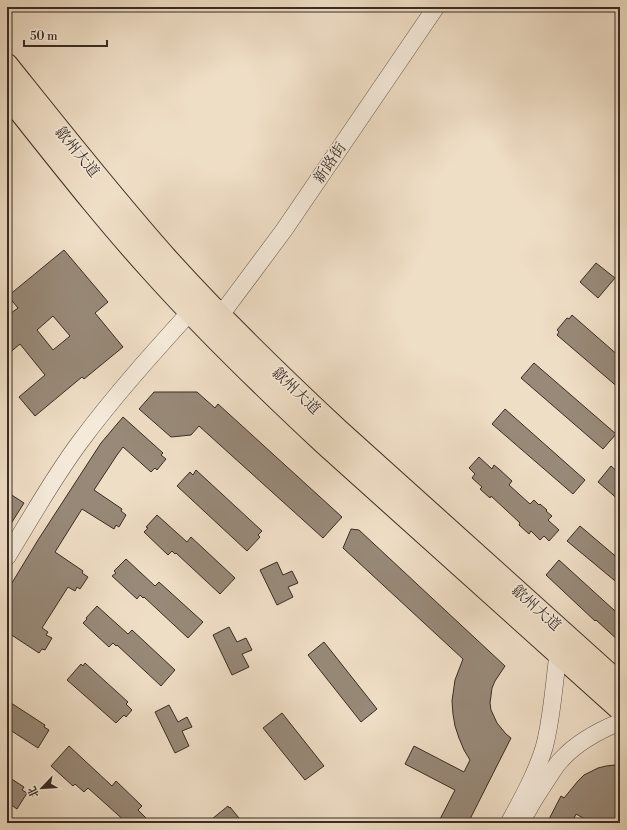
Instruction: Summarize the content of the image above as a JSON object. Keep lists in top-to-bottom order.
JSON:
{
  "streets": {
    "highway": ["歙州大道"],
    "street": ["新路街"]
  },
  "crossings": [
    ["歙州大道", "新路街"]
  ],
  "scale_bar": "50 m",
  "north": "bottom left"
}
